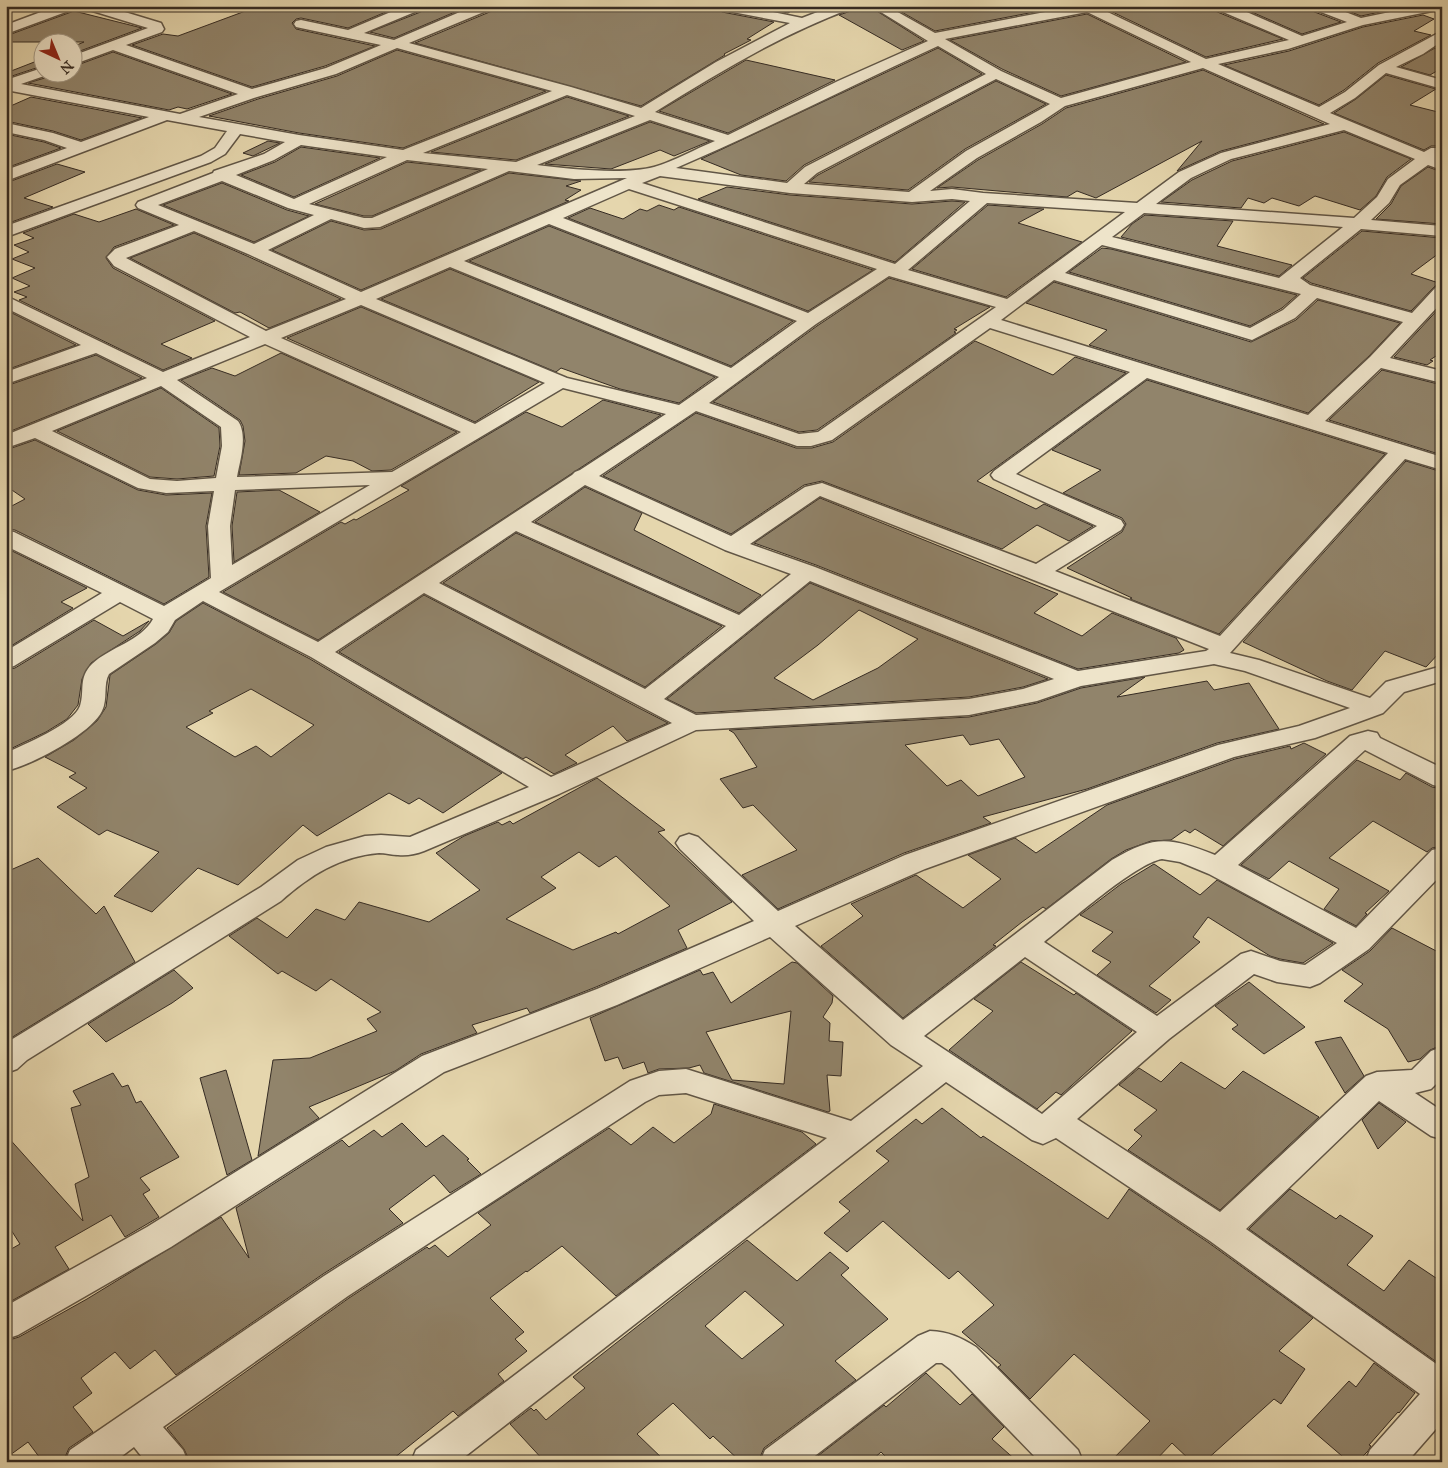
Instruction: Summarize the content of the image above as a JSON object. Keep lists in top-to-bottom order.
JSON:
{
  "north": "bottom right"
}
